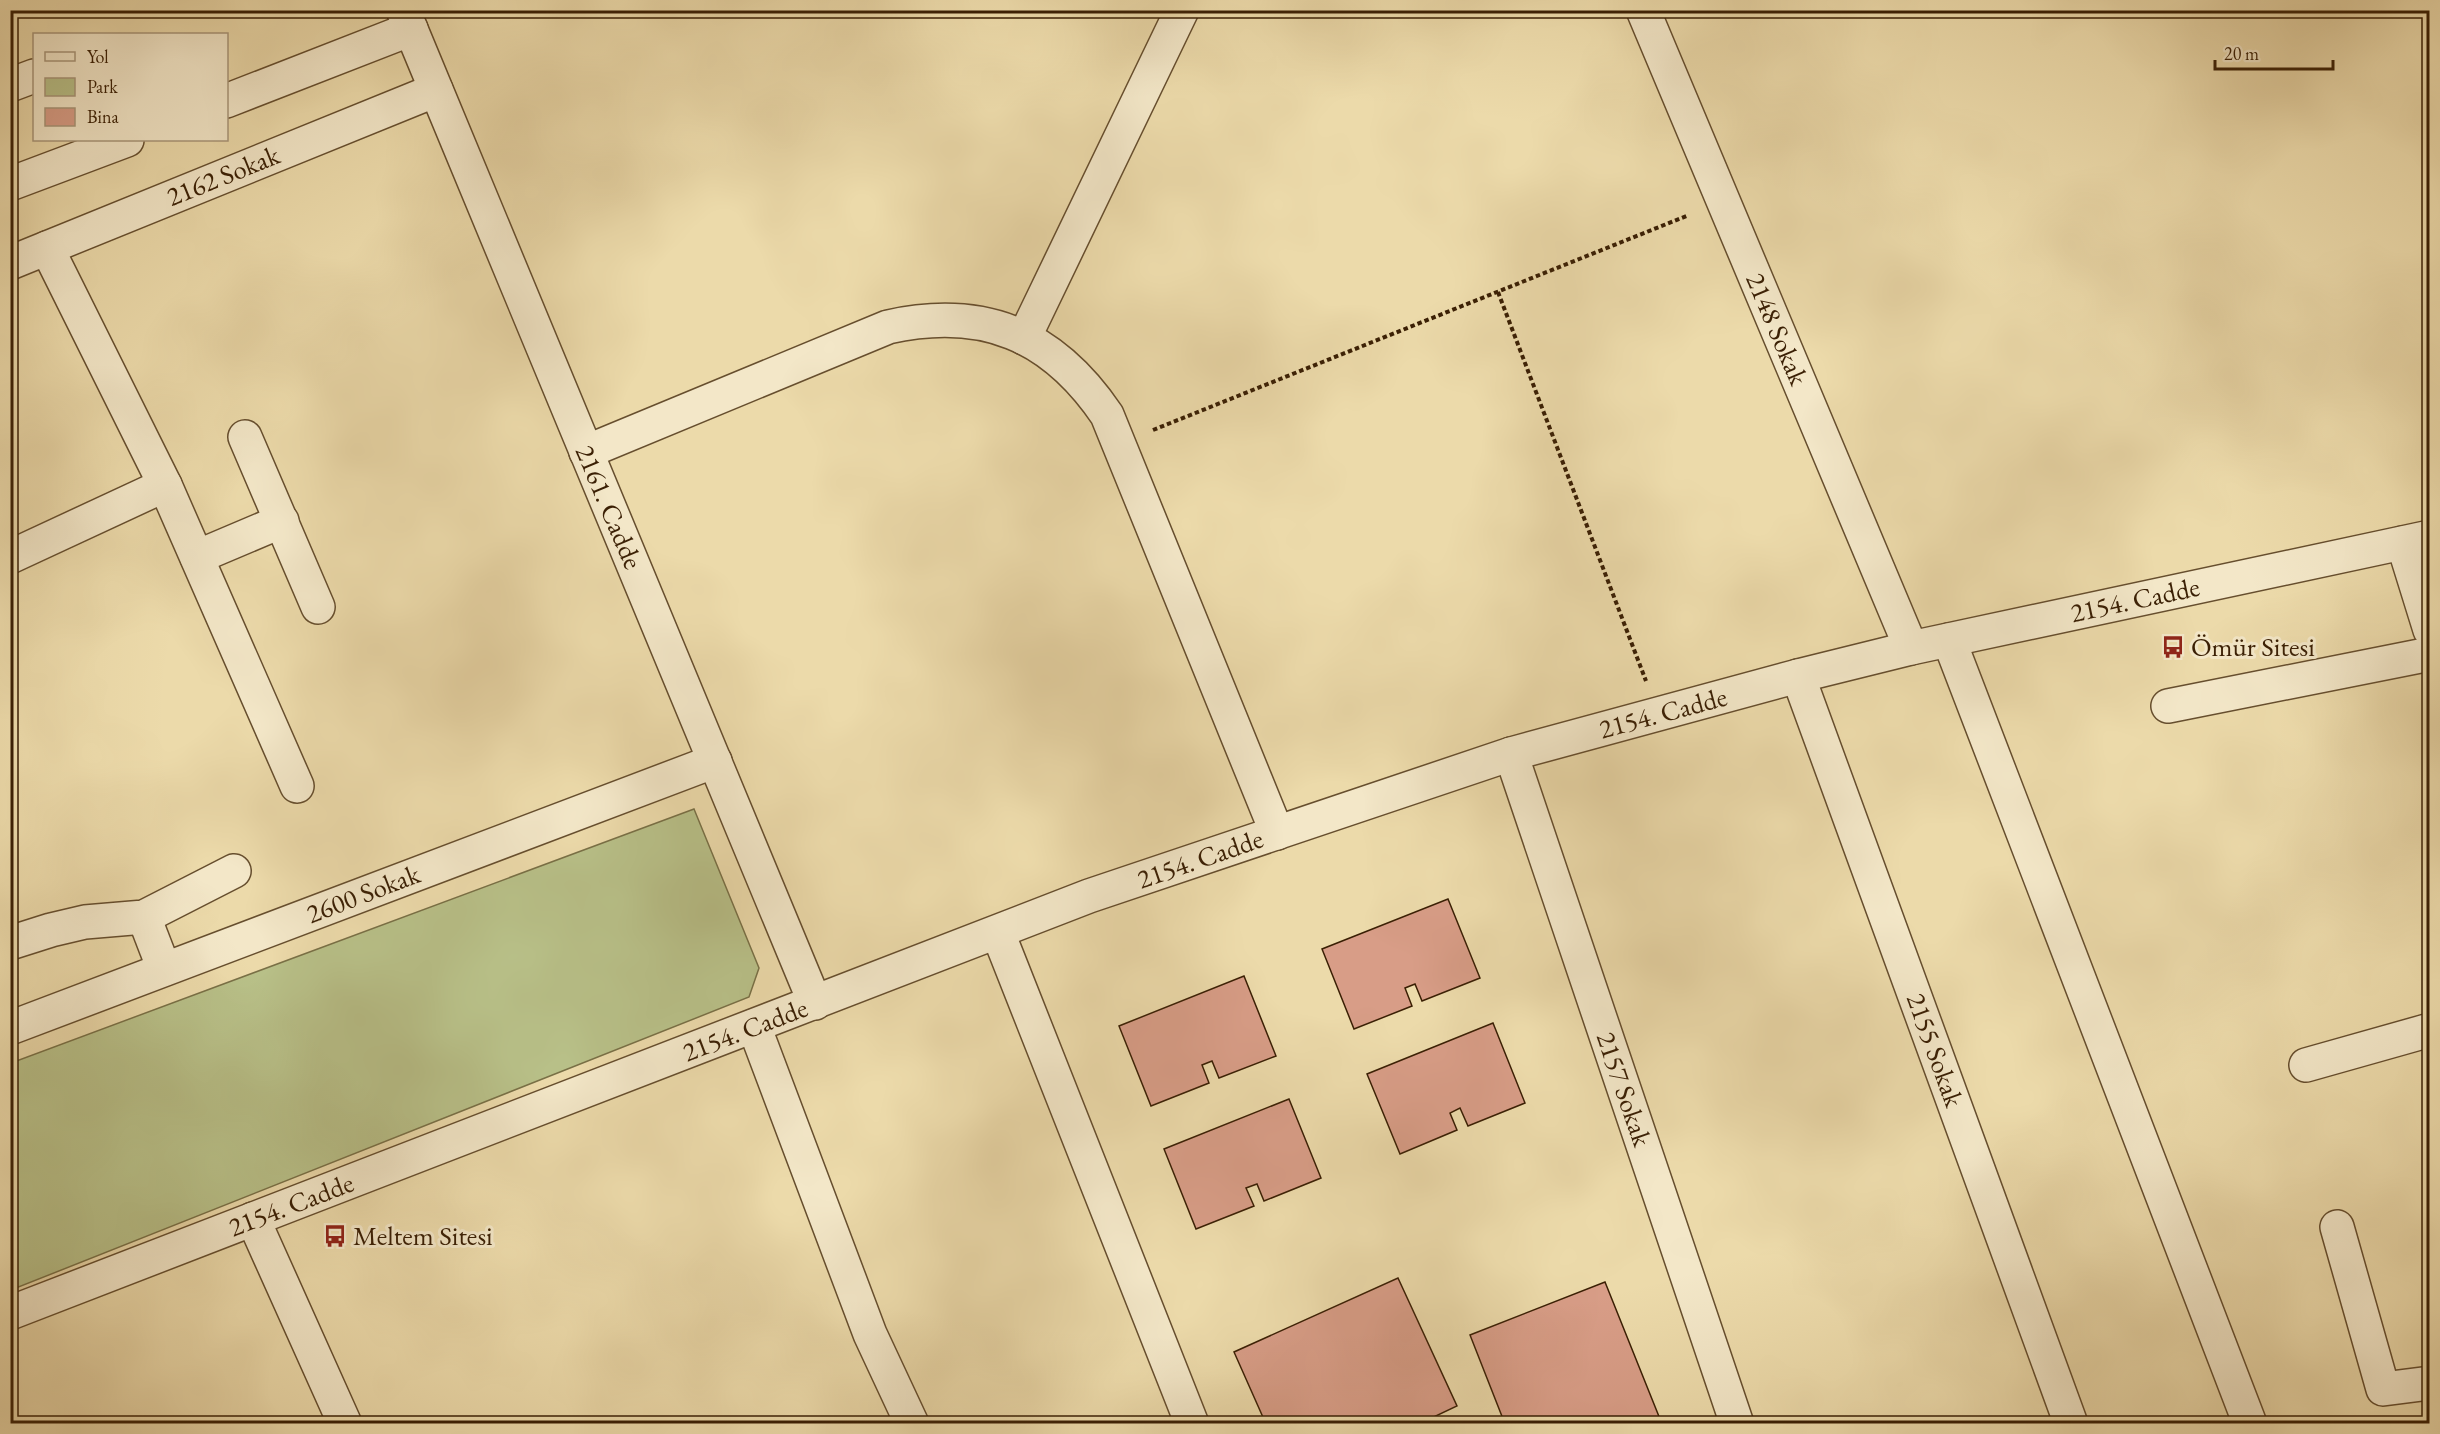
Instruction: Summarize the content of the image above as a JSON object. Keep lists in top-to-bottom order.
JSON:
{
  "streets": {
    "street": [
      "2162 Sokak",
      "2148 Sokak",
      "2161. Cadde",
      "2154. Cadde",
      "2600 Sokak",
      "2155 Sokak",
      "2157 Sokak"
    ]
  },
  "crossings": [
    ["2162 Sokak", "2161. Cadde"],
    ["2148 Sokak", "2154. Cadde"],
    ["2161. Cadde", "2154. Cadde"],
    ["2161. Cadde", "2600 Sokak"],
    ["2154. Cadde", "2155 Sokak"],
    ["2154. Cadde", "2157 Sokak"]
  ],
  "places": {
    "bus stop": ["Ömür Sitesi", "Meltem Sitesi"]
  },
  "legend": ["Yol", "Park", "Bina"],
  "scale_bar": "20 m"
}
